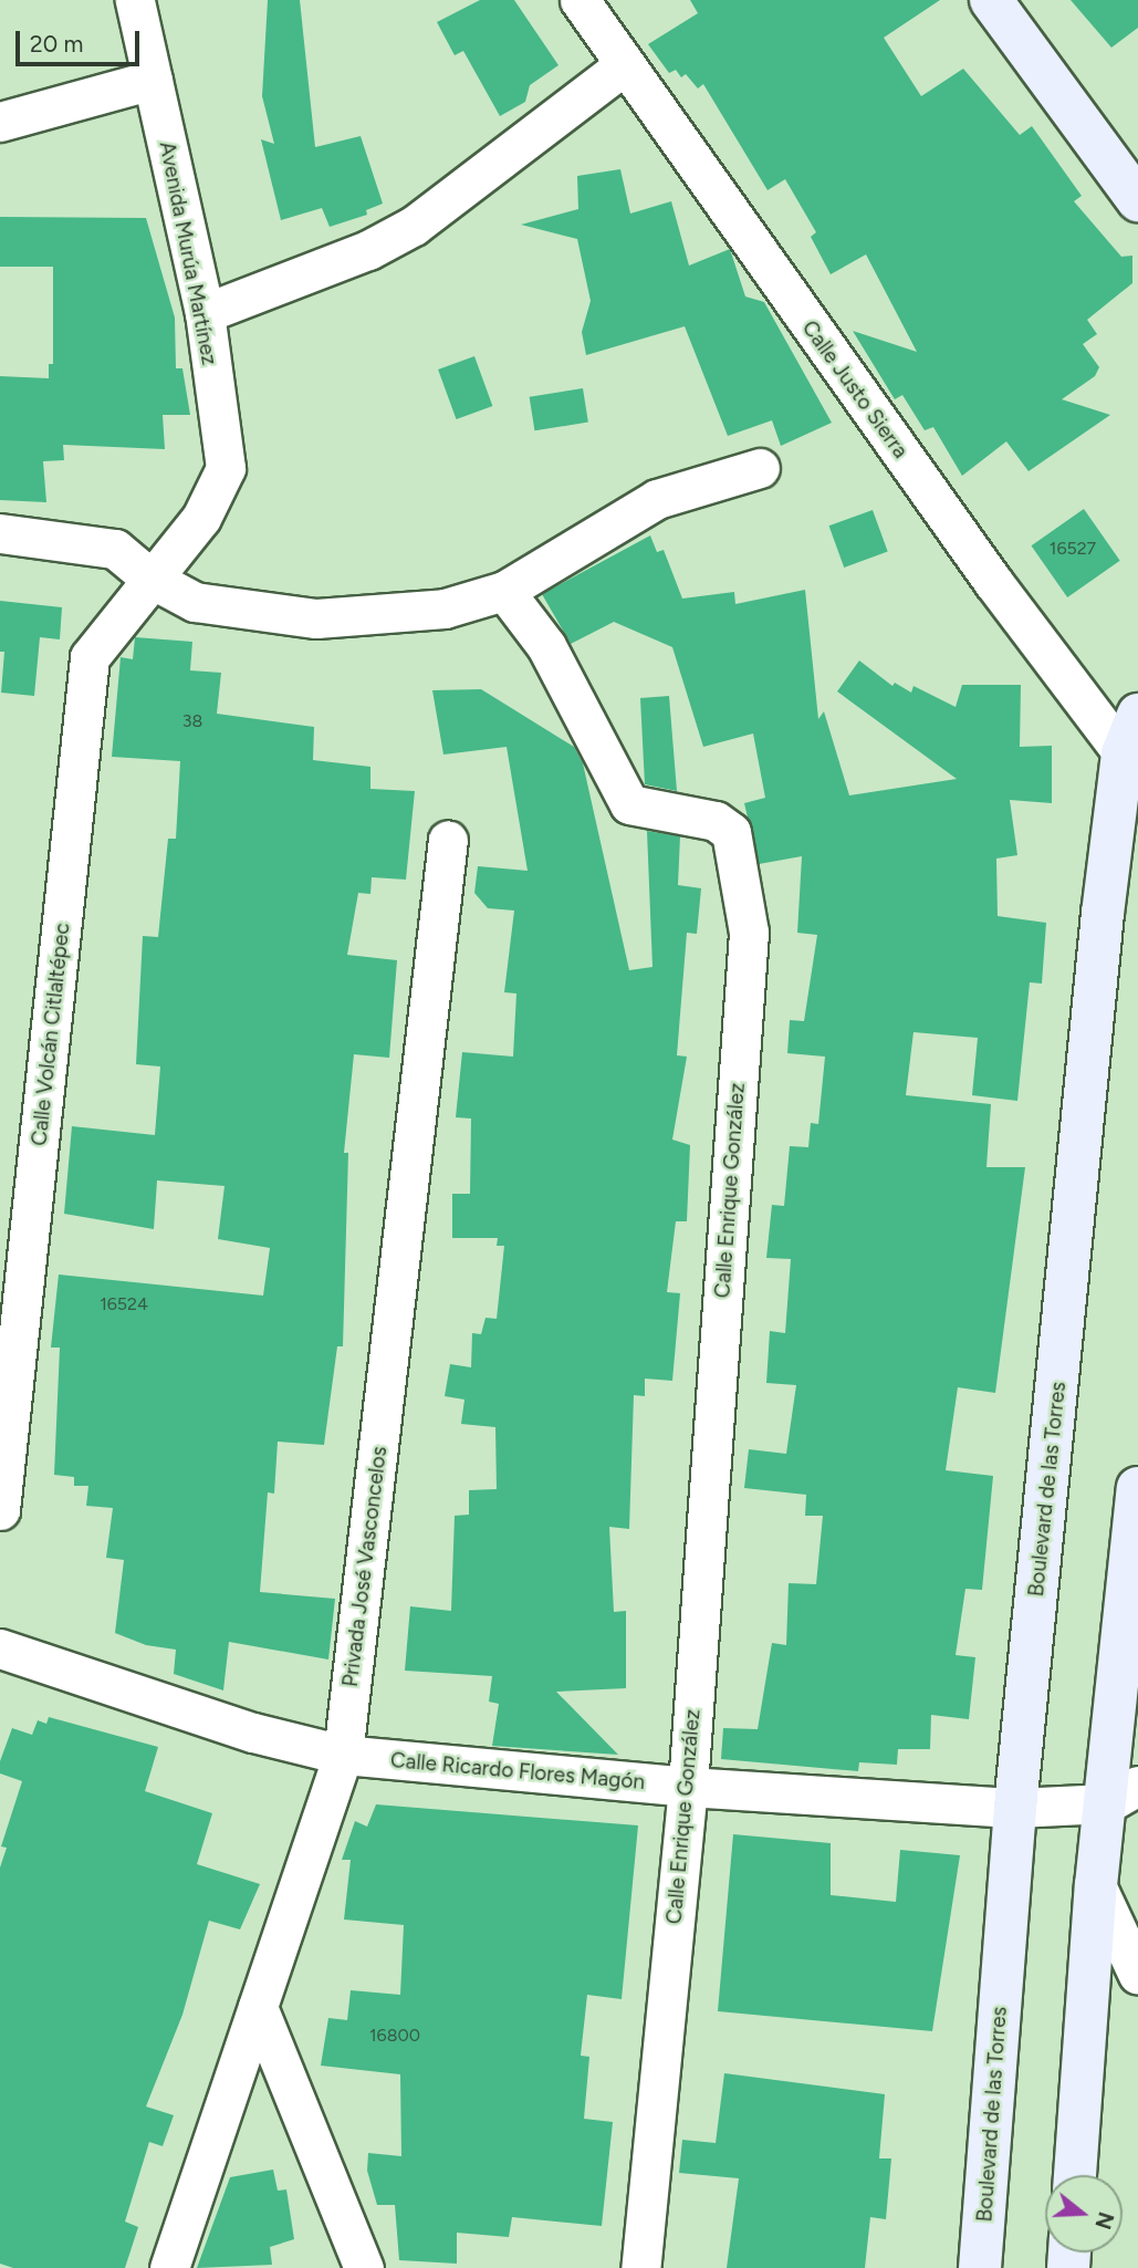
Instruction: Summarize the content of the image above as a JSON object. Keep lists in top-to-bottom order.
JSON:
{
  "streets": {
    "street": [
      "Avenida Murúa Martínez",
      "Calle Justo Sierra",
      "Calle Volcán Citlaltépec",
      "Calle Enrique González",
      "Boulevard de las Torres",
      "Privada José Vasconcelos",
      "Calle Ricardo Flores Magón"
    ]
  },
  "crossings": [
    ["Avenida Murúa Martínez", "Calle Volcán Citlaltépec"],
    ["Calle Justo Sierra", "Boulevard de las Torres"],
    ["Calle Enrique González", "Calle Ricardo Flores Magón"],
    ["Boulevard de las Torres", "Calle Ricardo Flores Magón"],
    ["Privada José Vasconcelos", "Calle Ricardo Flores Magón"]
  ],
  "house_numbers": [
    "16527",
    "38",
    "16524",
    "16800"
  ],
  "scale_bar": "20 m",
  "north": "right"
}
